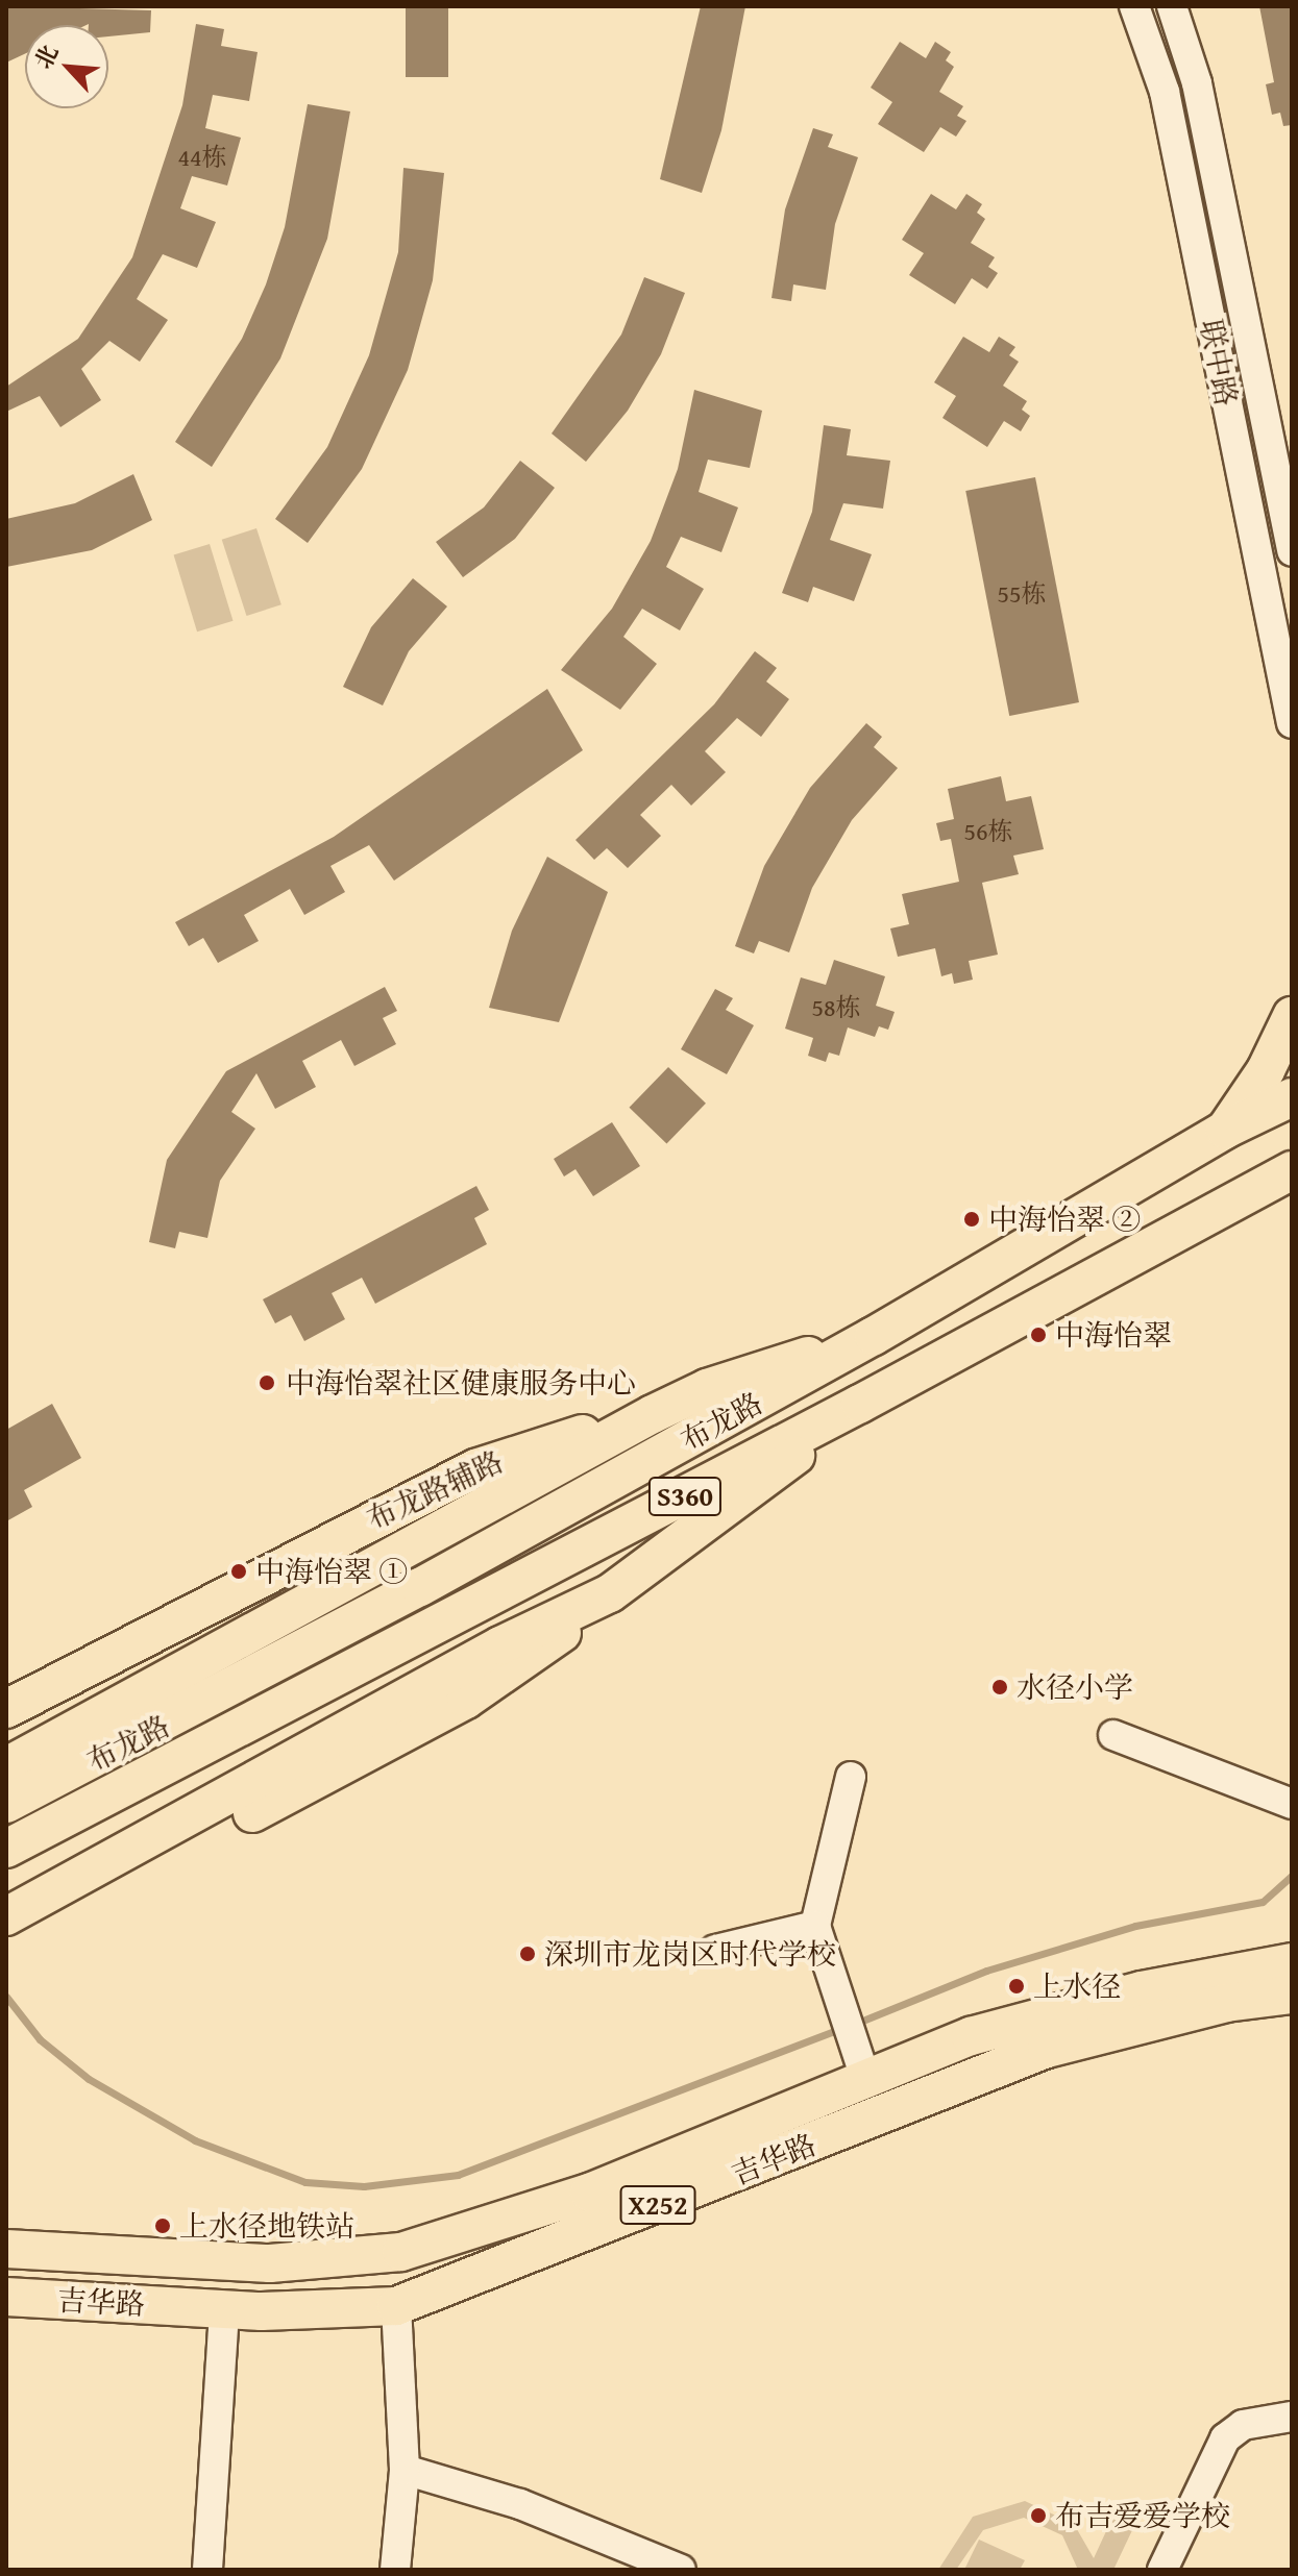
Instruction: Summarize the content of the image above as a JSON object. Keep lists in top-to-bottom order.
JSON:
{
  "streets": {
    "main road": [
      "布龙路",
      "布龙路辅路",
      "S360",
      "吉华路",
      "X252"
    ],
    "street": ["联中路"]
  },
  "places": [
    "中海怡翠 ②",
    "中海怡翠",
    "中海怡翠社区健康服务中心",
    "中海怡翠 ①",
    "水径小学",
    "深圳市龙岗区时代学校",
    "上水径",
    "上水径地铁站",
    "布吉爱爱学校"
  ],
  "house_numbers": [
    "44栋",
    "55栋",
    "56栋",
    "58栋"
  ],
  "north": "top left"
}
